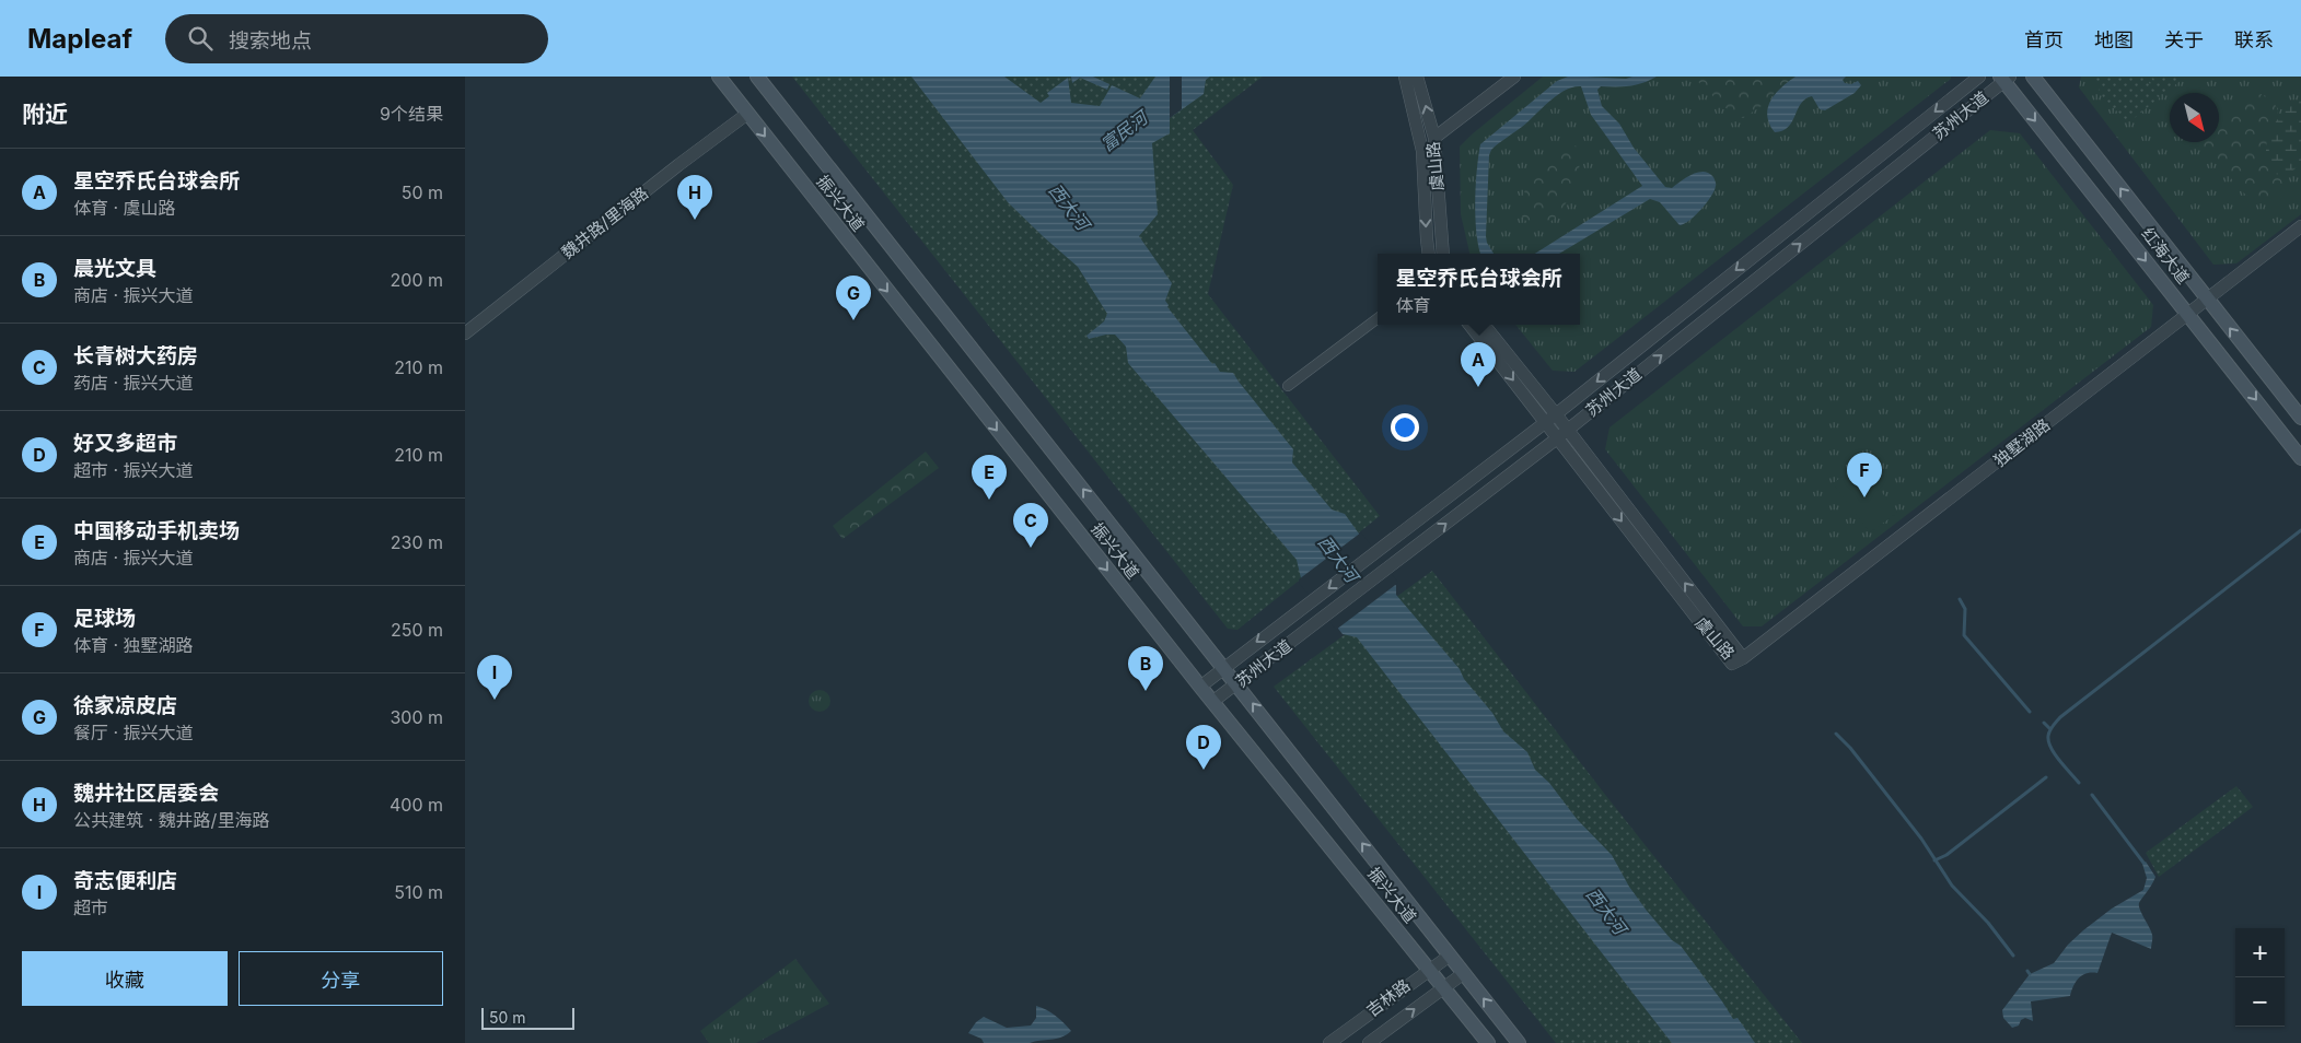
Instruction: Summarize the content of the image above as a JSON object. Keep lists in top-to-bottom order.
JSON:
{
  "streets": {
    "main road": ["振兴大道", "红海大道"],
    "street": [
      "苏州大道",
      "虞山路",
      "魏井路/里海路",
      "独墅湖路",
      "吉林路"
    ]
  },
  "crossings": [
    ["苏州大道", "虞山路"],
    ["苏州大道", "振兴大道"],
    ["苏州大道", "红海大道"],
    ["虞山路", "独墅湖路"],
    ["振兴大道", "魏井路/里海路"],
    ["振兴大道", "吉林路"],
    ["红海大道", "独墅湖路"]
  ],
  "water": ["富民河", "西大河"],
  "scale_bar": "50 m",
  "north": "bottom right",
  "page": {
    "header": "Mapleaf",
    "search": "搜索地点",
    "nav": [
      "首页",
      "地图",
      "关于",
      "联系"
    ],
    "heading": ["附近", "9个结果"],
    "list": [
      {
        "mark": "A",
        "name": "星空乔氏台球会所",
        "note": "体育 · 虞山路",
        "value": "50 m"
      },
      {
        "mark": "B",
        "name": "晨光文具",
        "note": "商店 · 振兴大道",
        "value": "200 m"
      },
      {
        "mark": "C",
        "name": "长青树大药房",
        "note": "药店 · 振兴大道",
        "value": "210 m"
      },
      {
        "mark": "D",
        "name": "好又多超市",
        "note": "超市 · 振兴大道",
        "value": "210 m"
      },
      {
        "mark": "E",
        "name": "中国移动手机卖场",
        "note": "商店 · 振兴大道",
        "value": "230 m"
      },
      {
        "mark": "F",
        "name": "足球场",
        "note": "体育 · 独墅湖路",
        "value": "250 m"
      },
      {
        "mark": "G",
        "name": "徐家凉皮店",
        "note": "餐厅 · 振兴大道",
        "value": "300 m"
      },
      {
        "mark": "H",
        "name": "魏井社区居委会",
        "note": "公共建筑 · 魏井路/里海路",
        "value": "400 m"
      },
      {
        "mark": "I",
        "name": "奇志便利店",
        "note": "超市",
        "value": "510 m"
      }
    ],
    "pins": [
      "H",
      "G",
      "A",
      "F",
      "E",
      "C",
      "B",
      "I",
      "D"
    ],
    "popup": ["星空乔氏台球会所", "体育"],
    "map_buttons": ["+", "−"],
    "buttons": ["收藏", "分享"],
    "scale": "50 m"
  }
}
